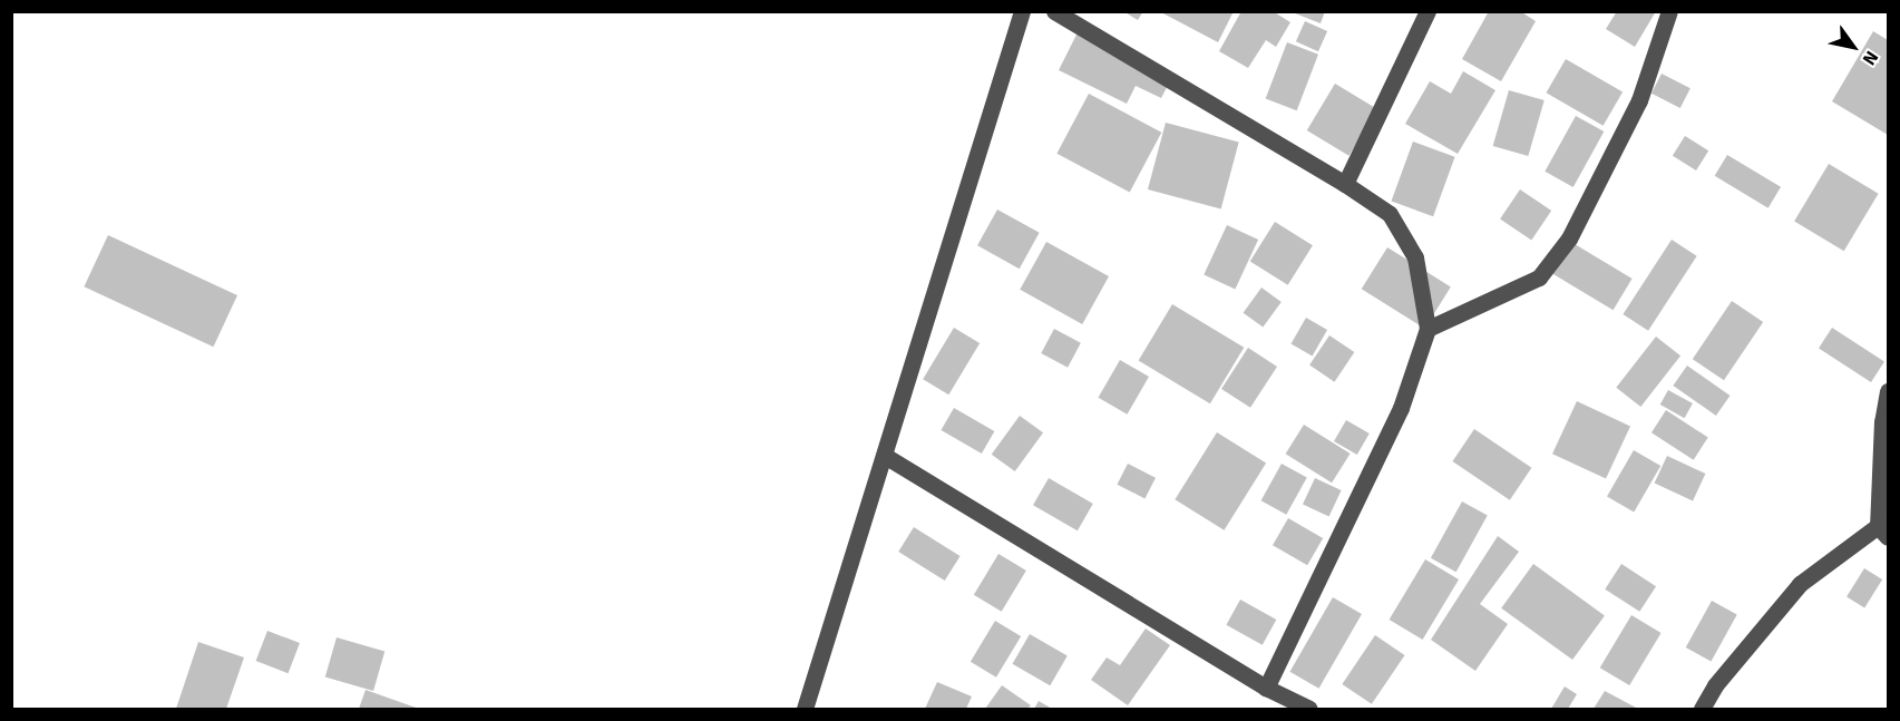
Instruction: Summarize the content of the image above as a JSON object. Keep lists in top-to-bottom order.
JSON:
{
  "north": "bottom right"
}
